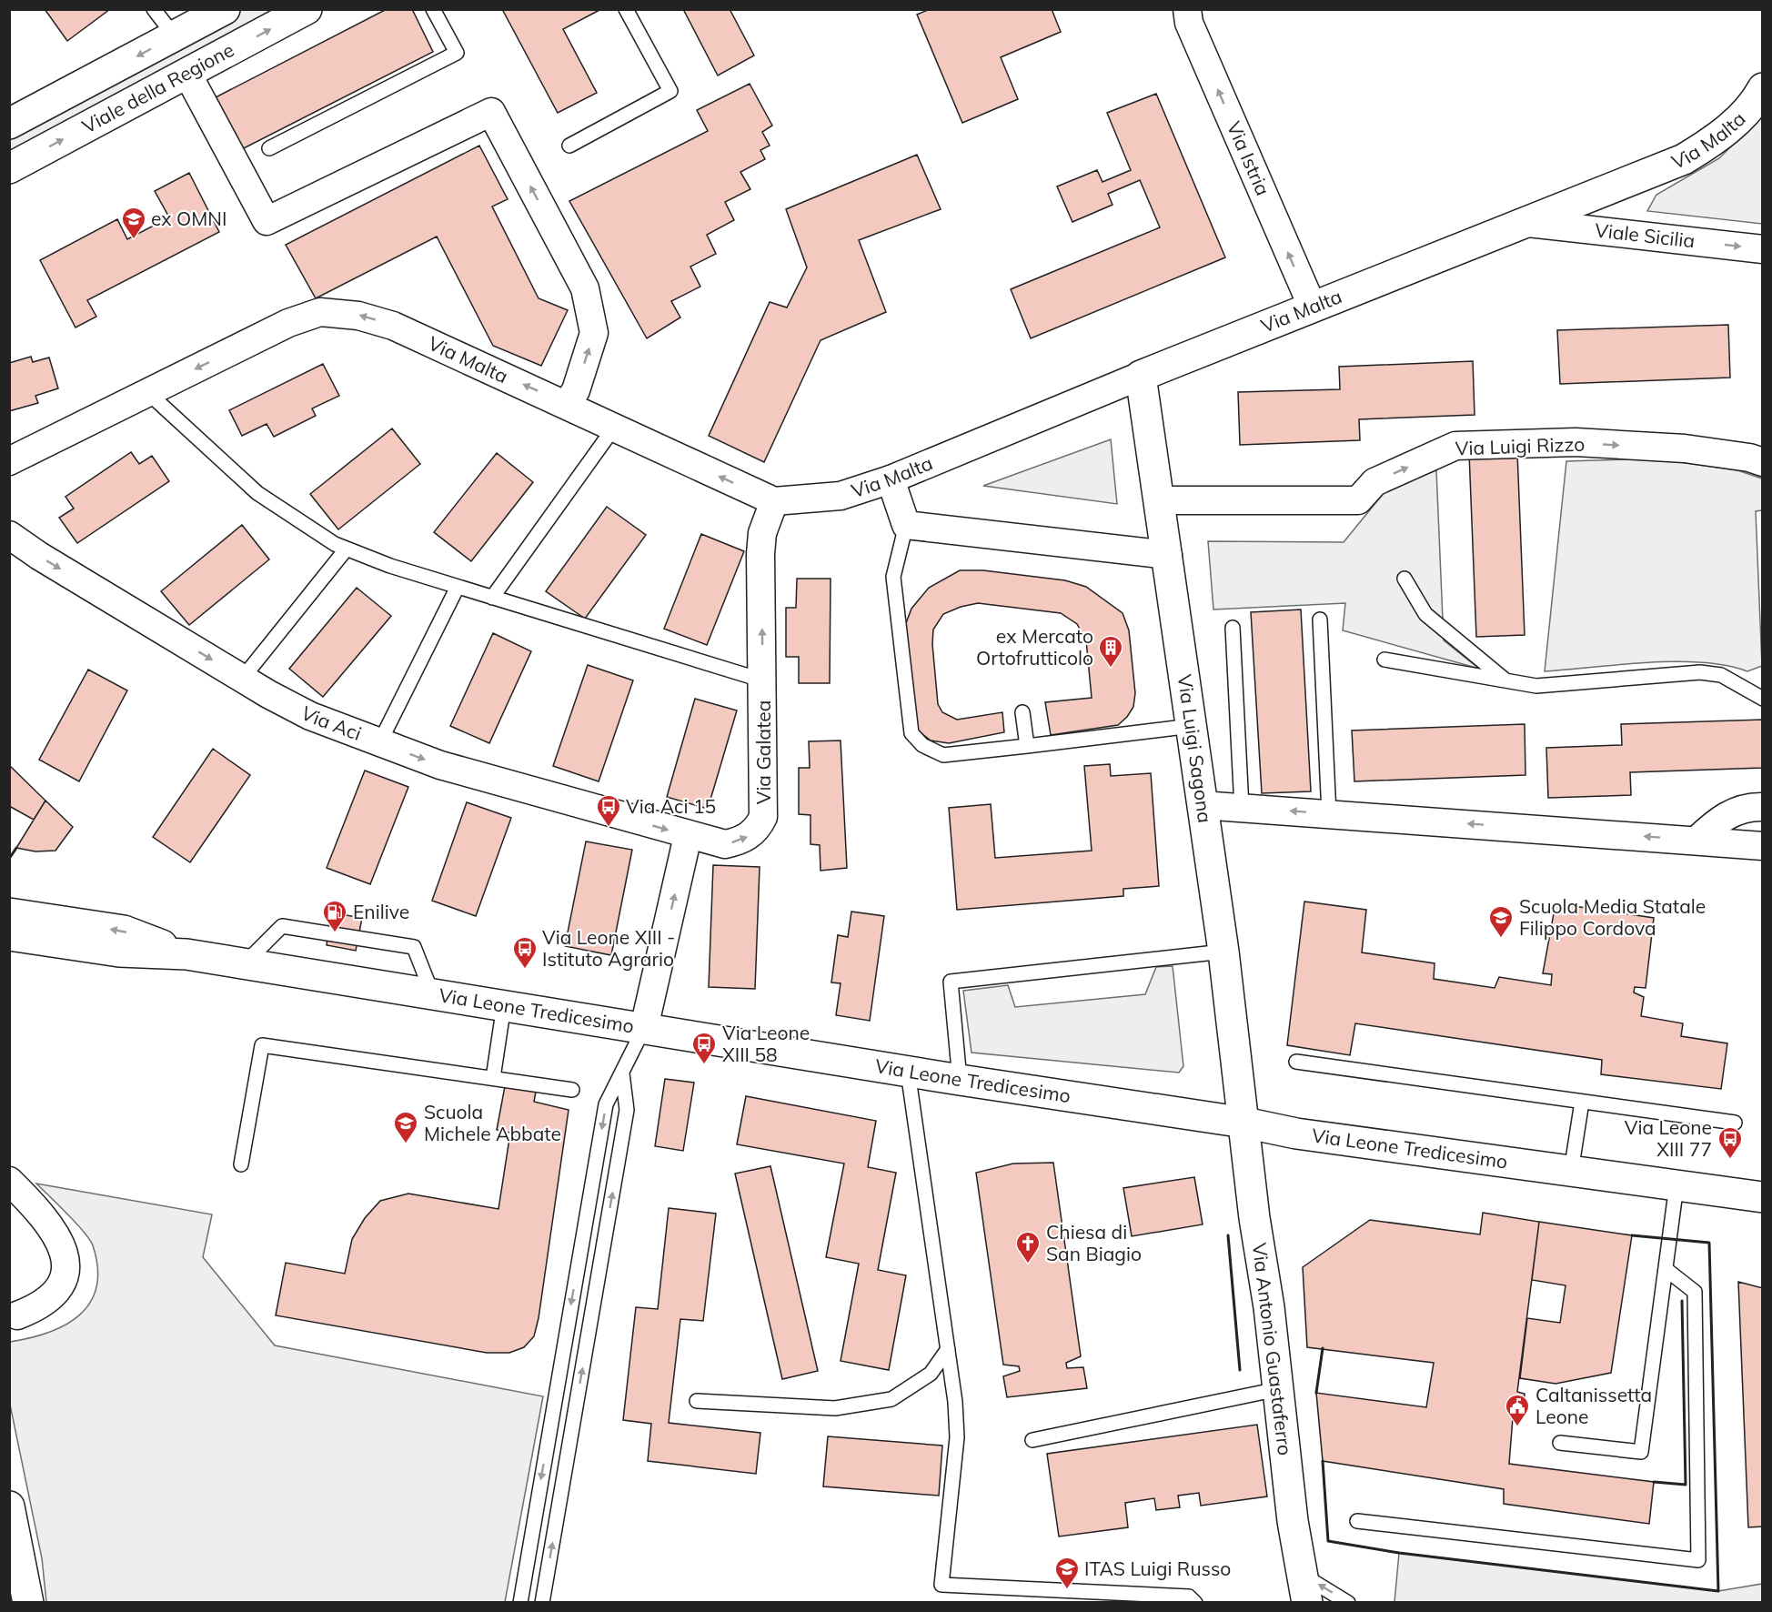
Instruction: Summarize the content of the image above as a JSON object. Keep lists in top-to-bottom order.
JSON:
{
  "streets": {
    "main road": [
      "Viale della Regione",
      "Via Malta",
      "Via Luigi Sagona",
      "Via Leone Tredicesimo",
      "Via Antonio Guastaferro"
    ],
    "street": [
      "Via Istria",
      "Viale Sicilia",
      "Via Luigi Rizzo",
      "Via Aci",
      "Via Galatea"
    ]
  },
  "crossings": [
    ["Via Malta", "Via Istria"],
    ["Via Malta", "Viale Sicilia"],
    ["Via Malta", "Via Luigi Sagona"],
    ["Via Malta", "Via Galatea"],
    ["Via Luigi Rizzo", "Via Luigi Sagona"],
    ["Via Aci", "Via Galatea"],
    ["Via Luigi Sagona", "Via Leone Tredicesimo"],
    ["Via Luigi Sagona", "Via Antonio Guastaferro"],
    ["Via Leone Tredicesimo", "Via Antonio Guastaferro"]
  ],
  "one_way": [
    "Via Istria",
    "Viale Sicilia",
    "Via Luigi Rizzo",
    "Via Aci",
    "Via Galatea"
  ],
  "places": {
    "school or university": [
      "ex OMNI",
      "Scuola Media Statale Filippo Cordova",
      "Scuola Michele Abbate",
      "ITAS Luigi Russo"
    ],
    "building": ["ex Mercato Ortofrutticolo"],
    "bus stop": [
      "Via Aci 15",
      "Via Leone XIII - Istituto Agrario",
      "Via Leone XIII 58",
      "Via Leone XIII 77"
    ],
    "fuel station": ["Enilive"],
    "church": ["Chiesa di San Biagio"],
    "public building": ["Caltanissetta Leone"]
  }
}
